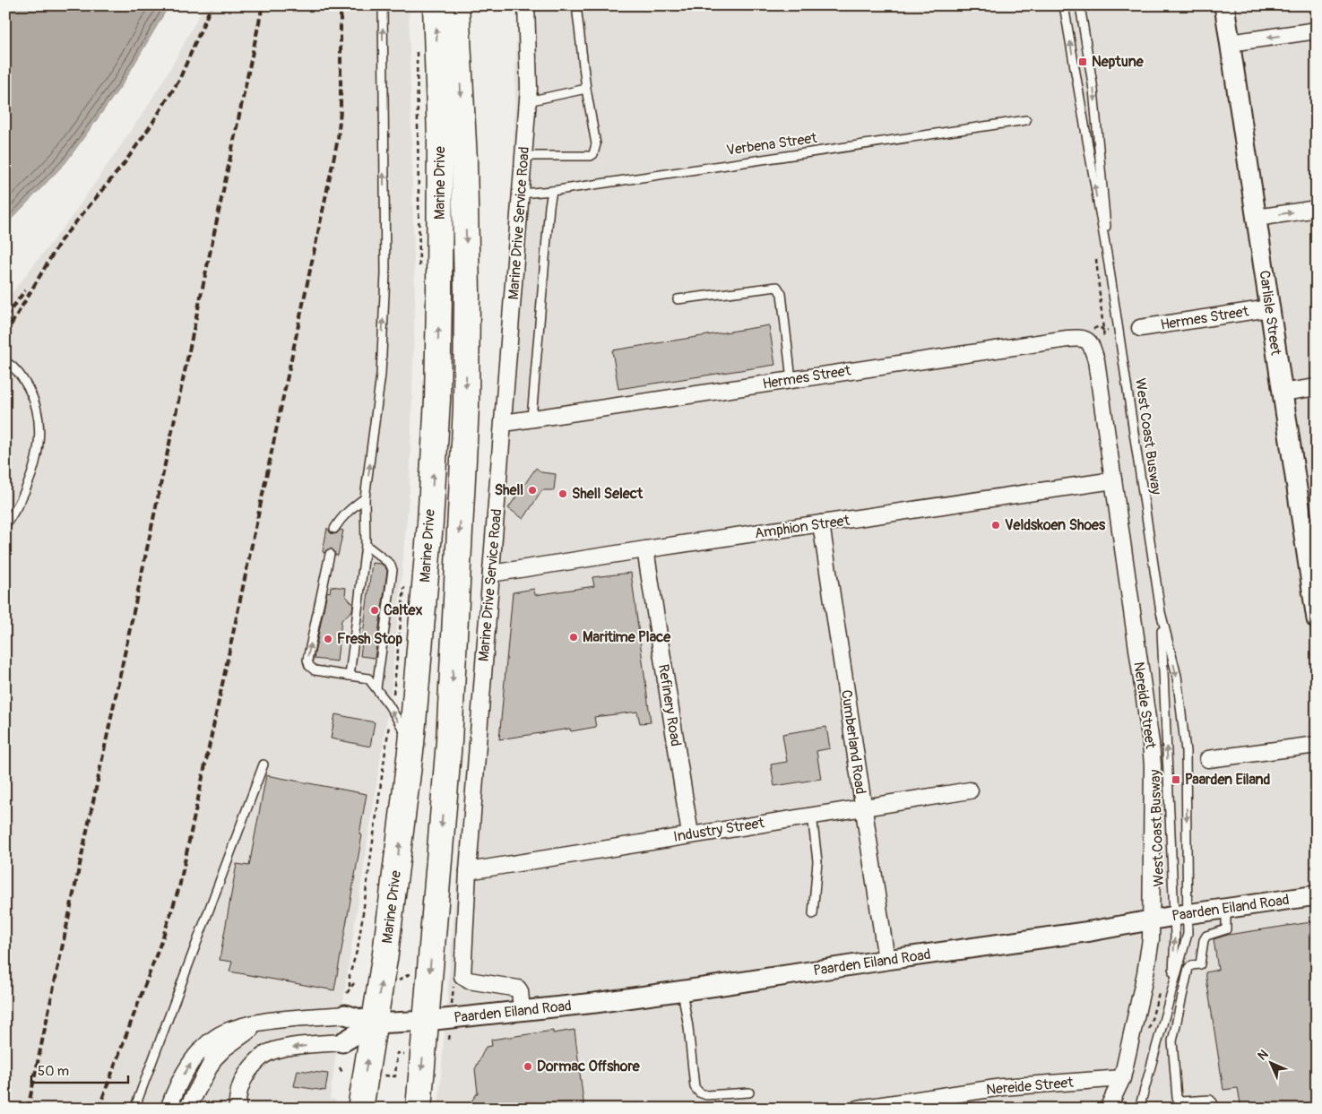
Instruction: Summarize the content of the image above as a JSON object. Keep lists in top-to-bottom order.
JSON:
{
  "streets": {
    "main road": ["Marine Drive"],
    "street": [
      "Marine Drive Service Road",
      "Carlisle Street",
      "Hermes Street",
      "Amphion Street",
      "Refinery Road",
      "Nereide Street",
      "Cumberland Road",
      "Industry Street",
      "Paarden Eiland Road"
    ],
    "lane": ["Verbena Street", "West Coast Busway"]
  },
  "crossings": [
    ["Verbena Street", "Marine Drive Service Road"],
    ["Marine Drive", "Paarden Eiland Road"],
    ["Marine Drive Service Road", "Hermes Street"],
    ["Marine Drive Service Road", "Amphion Street"],
    ["Marine Drive Service Road", "Industry Street"],
    ["Marine Drive Service Road", "Paarden Eiland Road"],
    ["Carlisle Street", "Hermes Street"],
    ["Hermes Street", "Nereide Street"],
    ["West Coast Busway", "Paarden Eiland Road"],
    ["Amphion Street", "Refinery Road"],
    ["Amphion Street", "Nereide Street"],
    ["Amphion Street", "Cumberland Road"],
    ["Refinery Road", "Industry Street"],
    ["Nereide Street", "Paarden Eiland Road"],
    ["Cumberland Road", "Industry Street"],
    ["Cumberland Road", "Paarden Eiland Road"]
  ],
  "places": {
    "transit": ["Neptune", "Paarden Eiland"],
    "other": [
      "Shell",
      "Shell Select",
      "Veldskoen Shoes",
      "Caltex",
      "Maritime Place",
      "Fresh Stop",
      "Dormac Offshore"
    ]
  },
  "scale_bar": "50 m",
  "north": "top left"
}
